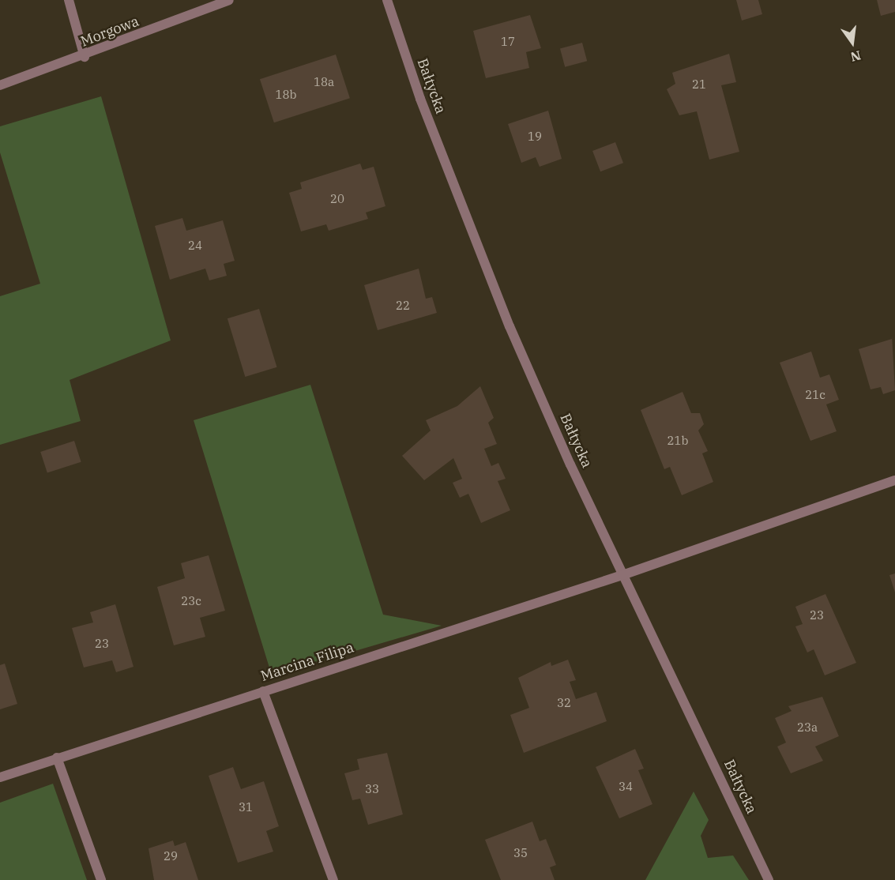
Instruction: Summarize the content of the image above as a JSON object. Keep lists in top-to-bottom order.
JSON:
{
  "streets": {
    "street": ["Morgowa", "Bałtycka", "Marcina Filipa"]
  },
  "crossings": [
    ["Bałtycka", "Marcina Filipa"]
  ],
  "house_numbers": [
    "17",
    "18a",
    "21",
    "18b",
    "19",
    "20",
    "24",
    "22",
    "21c",
    "21b",
    "23c",
    "23",
    "23",
    "32",
    "23a",
    "34",
    "33",
    "31",
    "35",
    "29"
  ],
  "north": "bottom"
}
